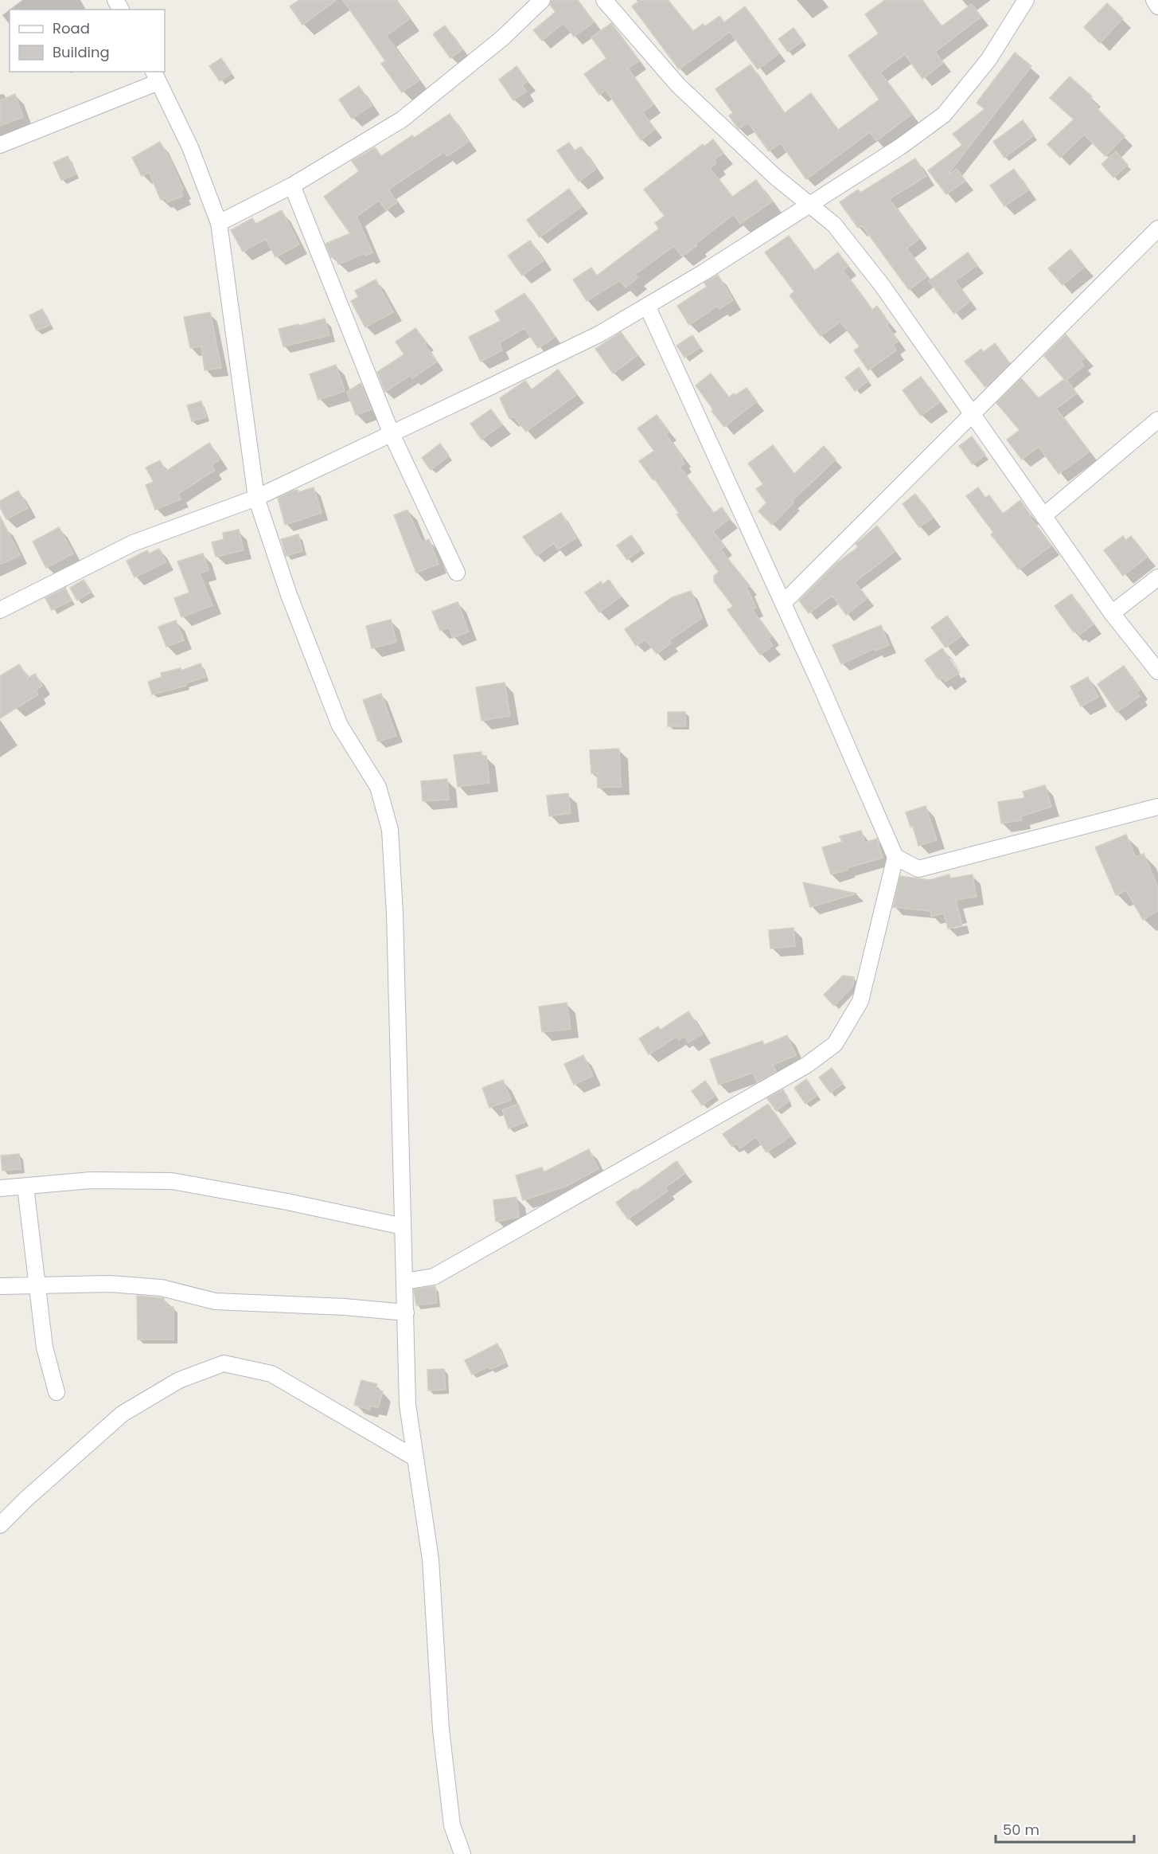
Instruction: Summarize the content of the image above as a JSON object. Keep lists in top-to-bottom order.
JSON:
{
  "legend": ["Road", "Building"],
  "scale_bar": "50 m"
}
